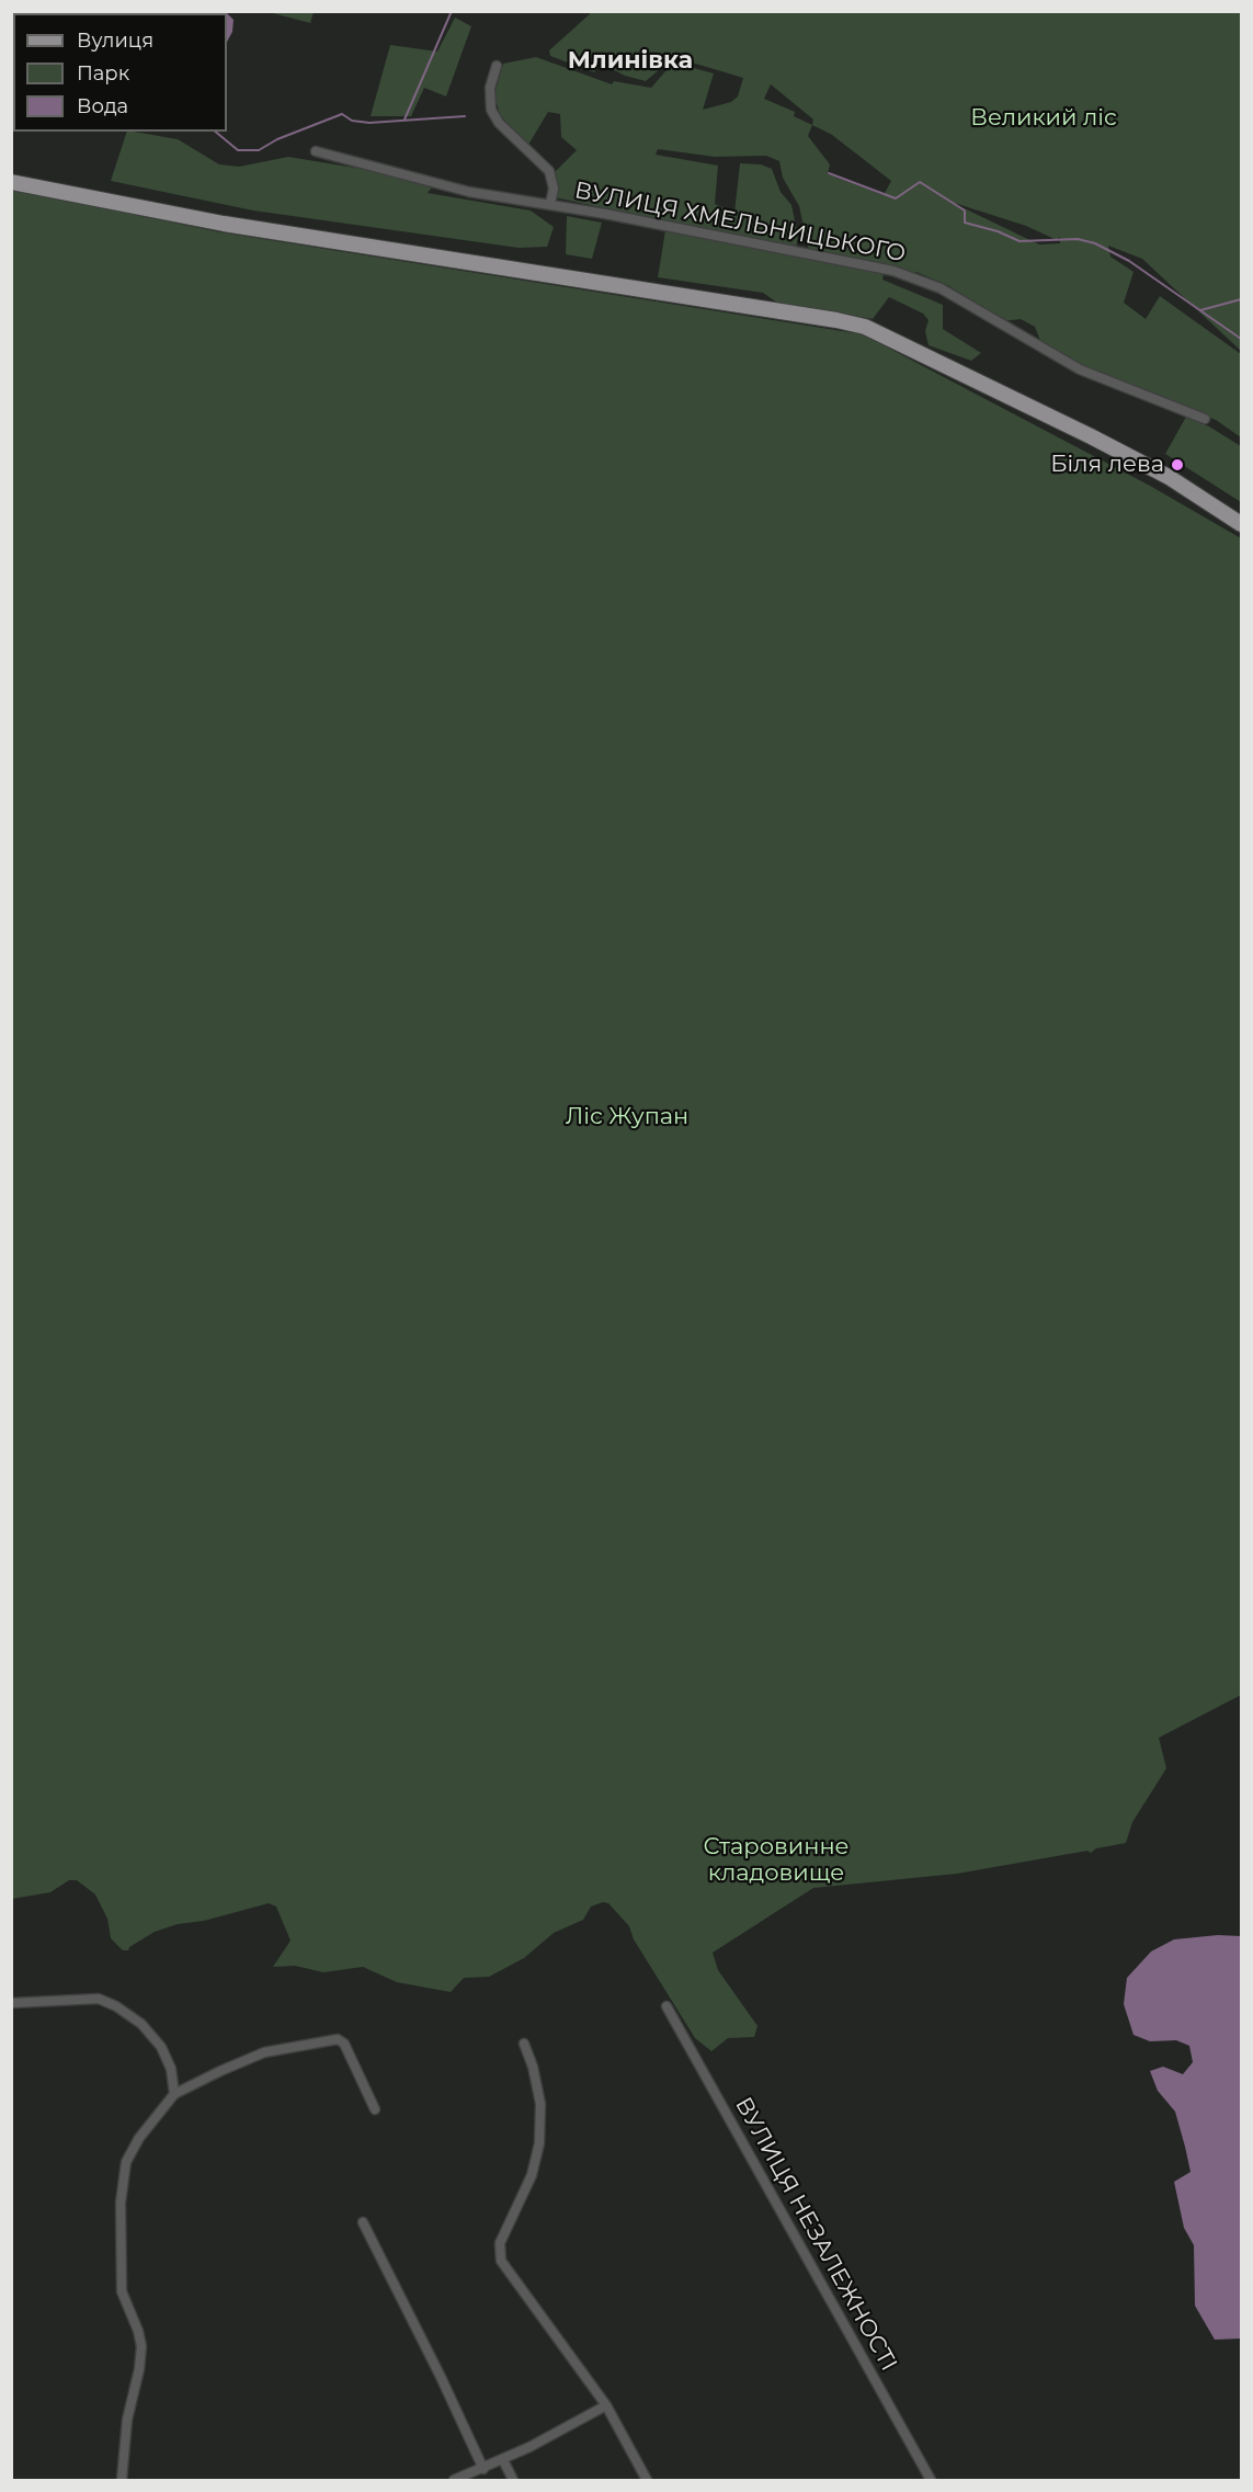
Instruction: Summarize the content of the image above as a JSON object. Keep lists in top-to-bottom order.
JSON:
{
  "streets": {
    "street": ["ВУЛИЦЯ ХМЕЛЬНИЦЬКОГО", "ВУЛИЦЯ НЕЗАЛЕЖНОСТІ"]
  },
  "districts": ["Млинівка"],
  "parks": ["Великий ліс", "Ліс Жупан", "Старовинне кладовище"],
  "places": ["Бiля лева"],
  "legend": ["Вулиця", "Парк", "Вода"]
}
